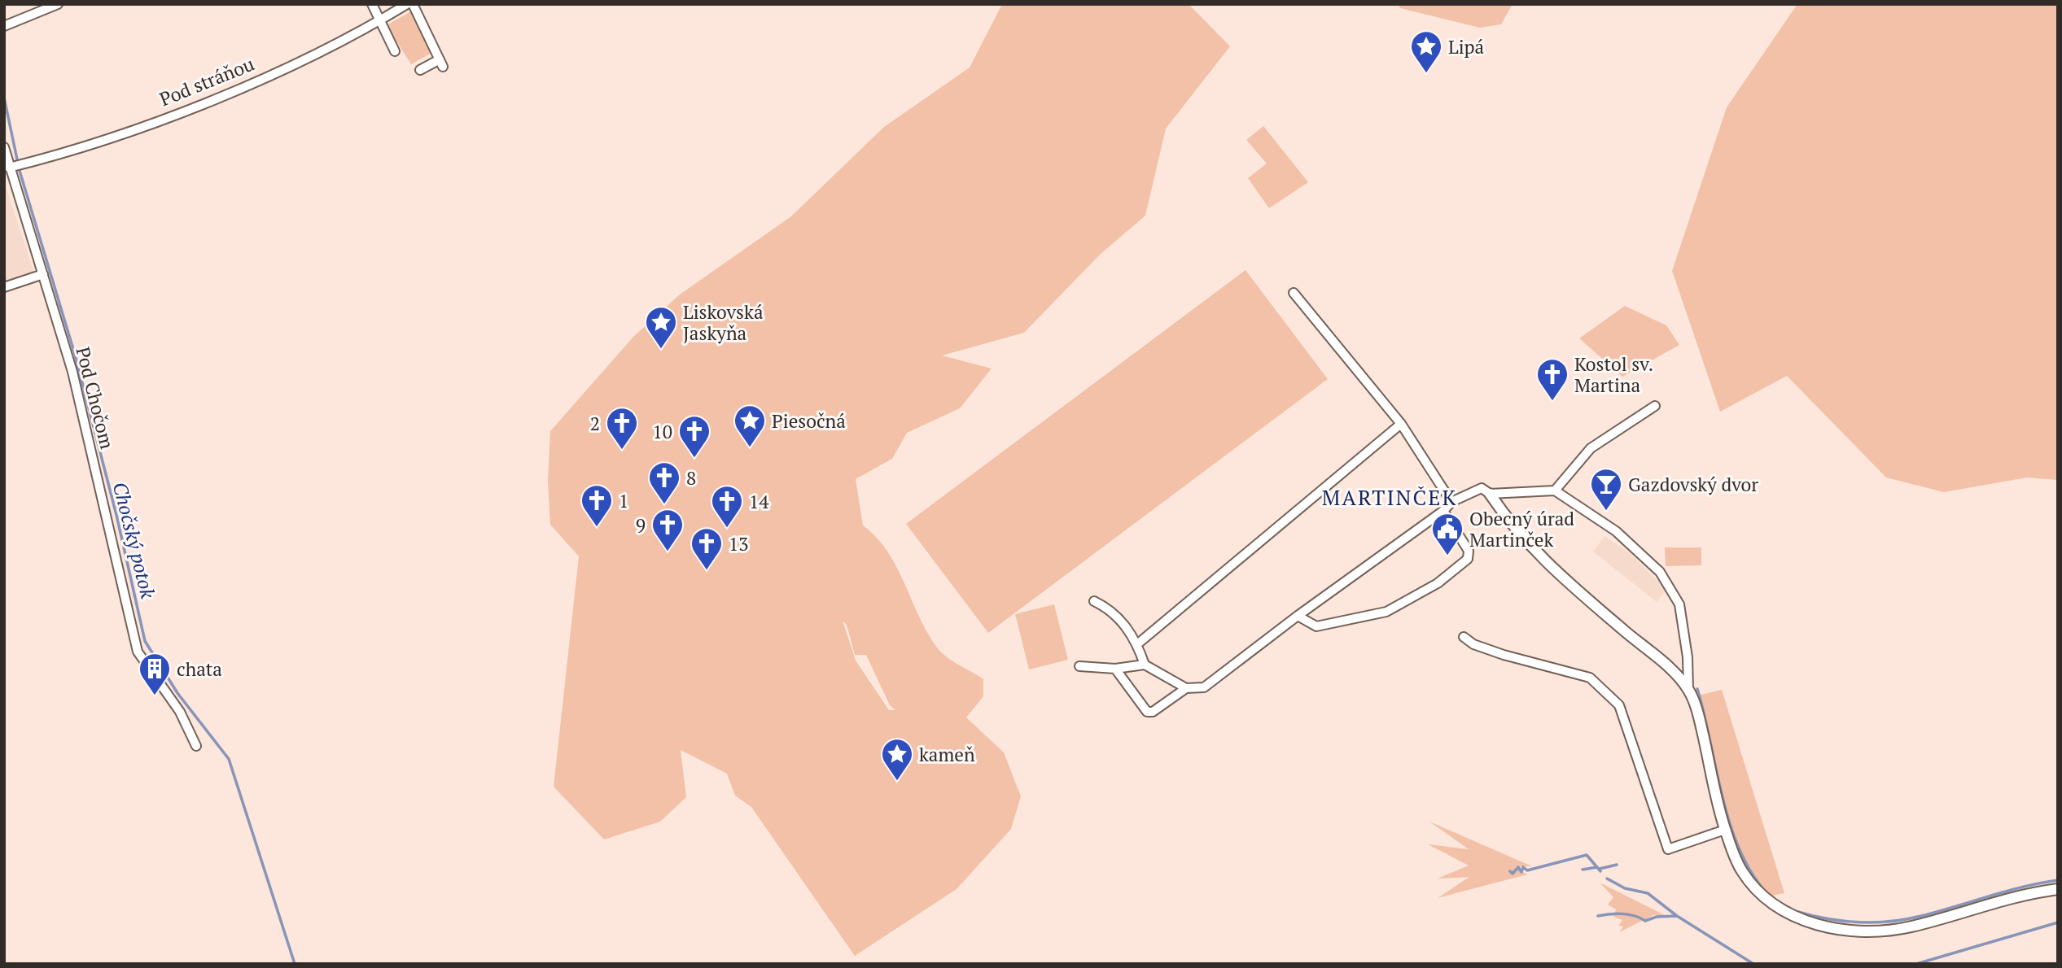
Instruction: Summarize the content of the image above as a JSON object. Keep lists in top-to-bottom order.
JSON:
{
  "streets": {
    "street": ["Pod stráňou", "Pod Chočom"]
  },
  "crossings": [
    ["Pod stráňou", "Pod Chočom"]
  ],
  "districts": ["MARTINČEK"],
  "water": ["Chočský potok"],
  "places": {
    "place": [
      "Lipá",
      "Liskovská Jaskyňa",
      "Piesočná",
      "kameň"
    ],
    "church": [
      "Kostol sv. Martina",
      "2",
      "10",
      "8",
      "1",
      "14",
      "9",
      "13"
    ],
    "bar": ["Gazdovský dvor"],
    "public building": ["Obecný úrad Martinček"],
    "building": ["chata"]
  }
}
